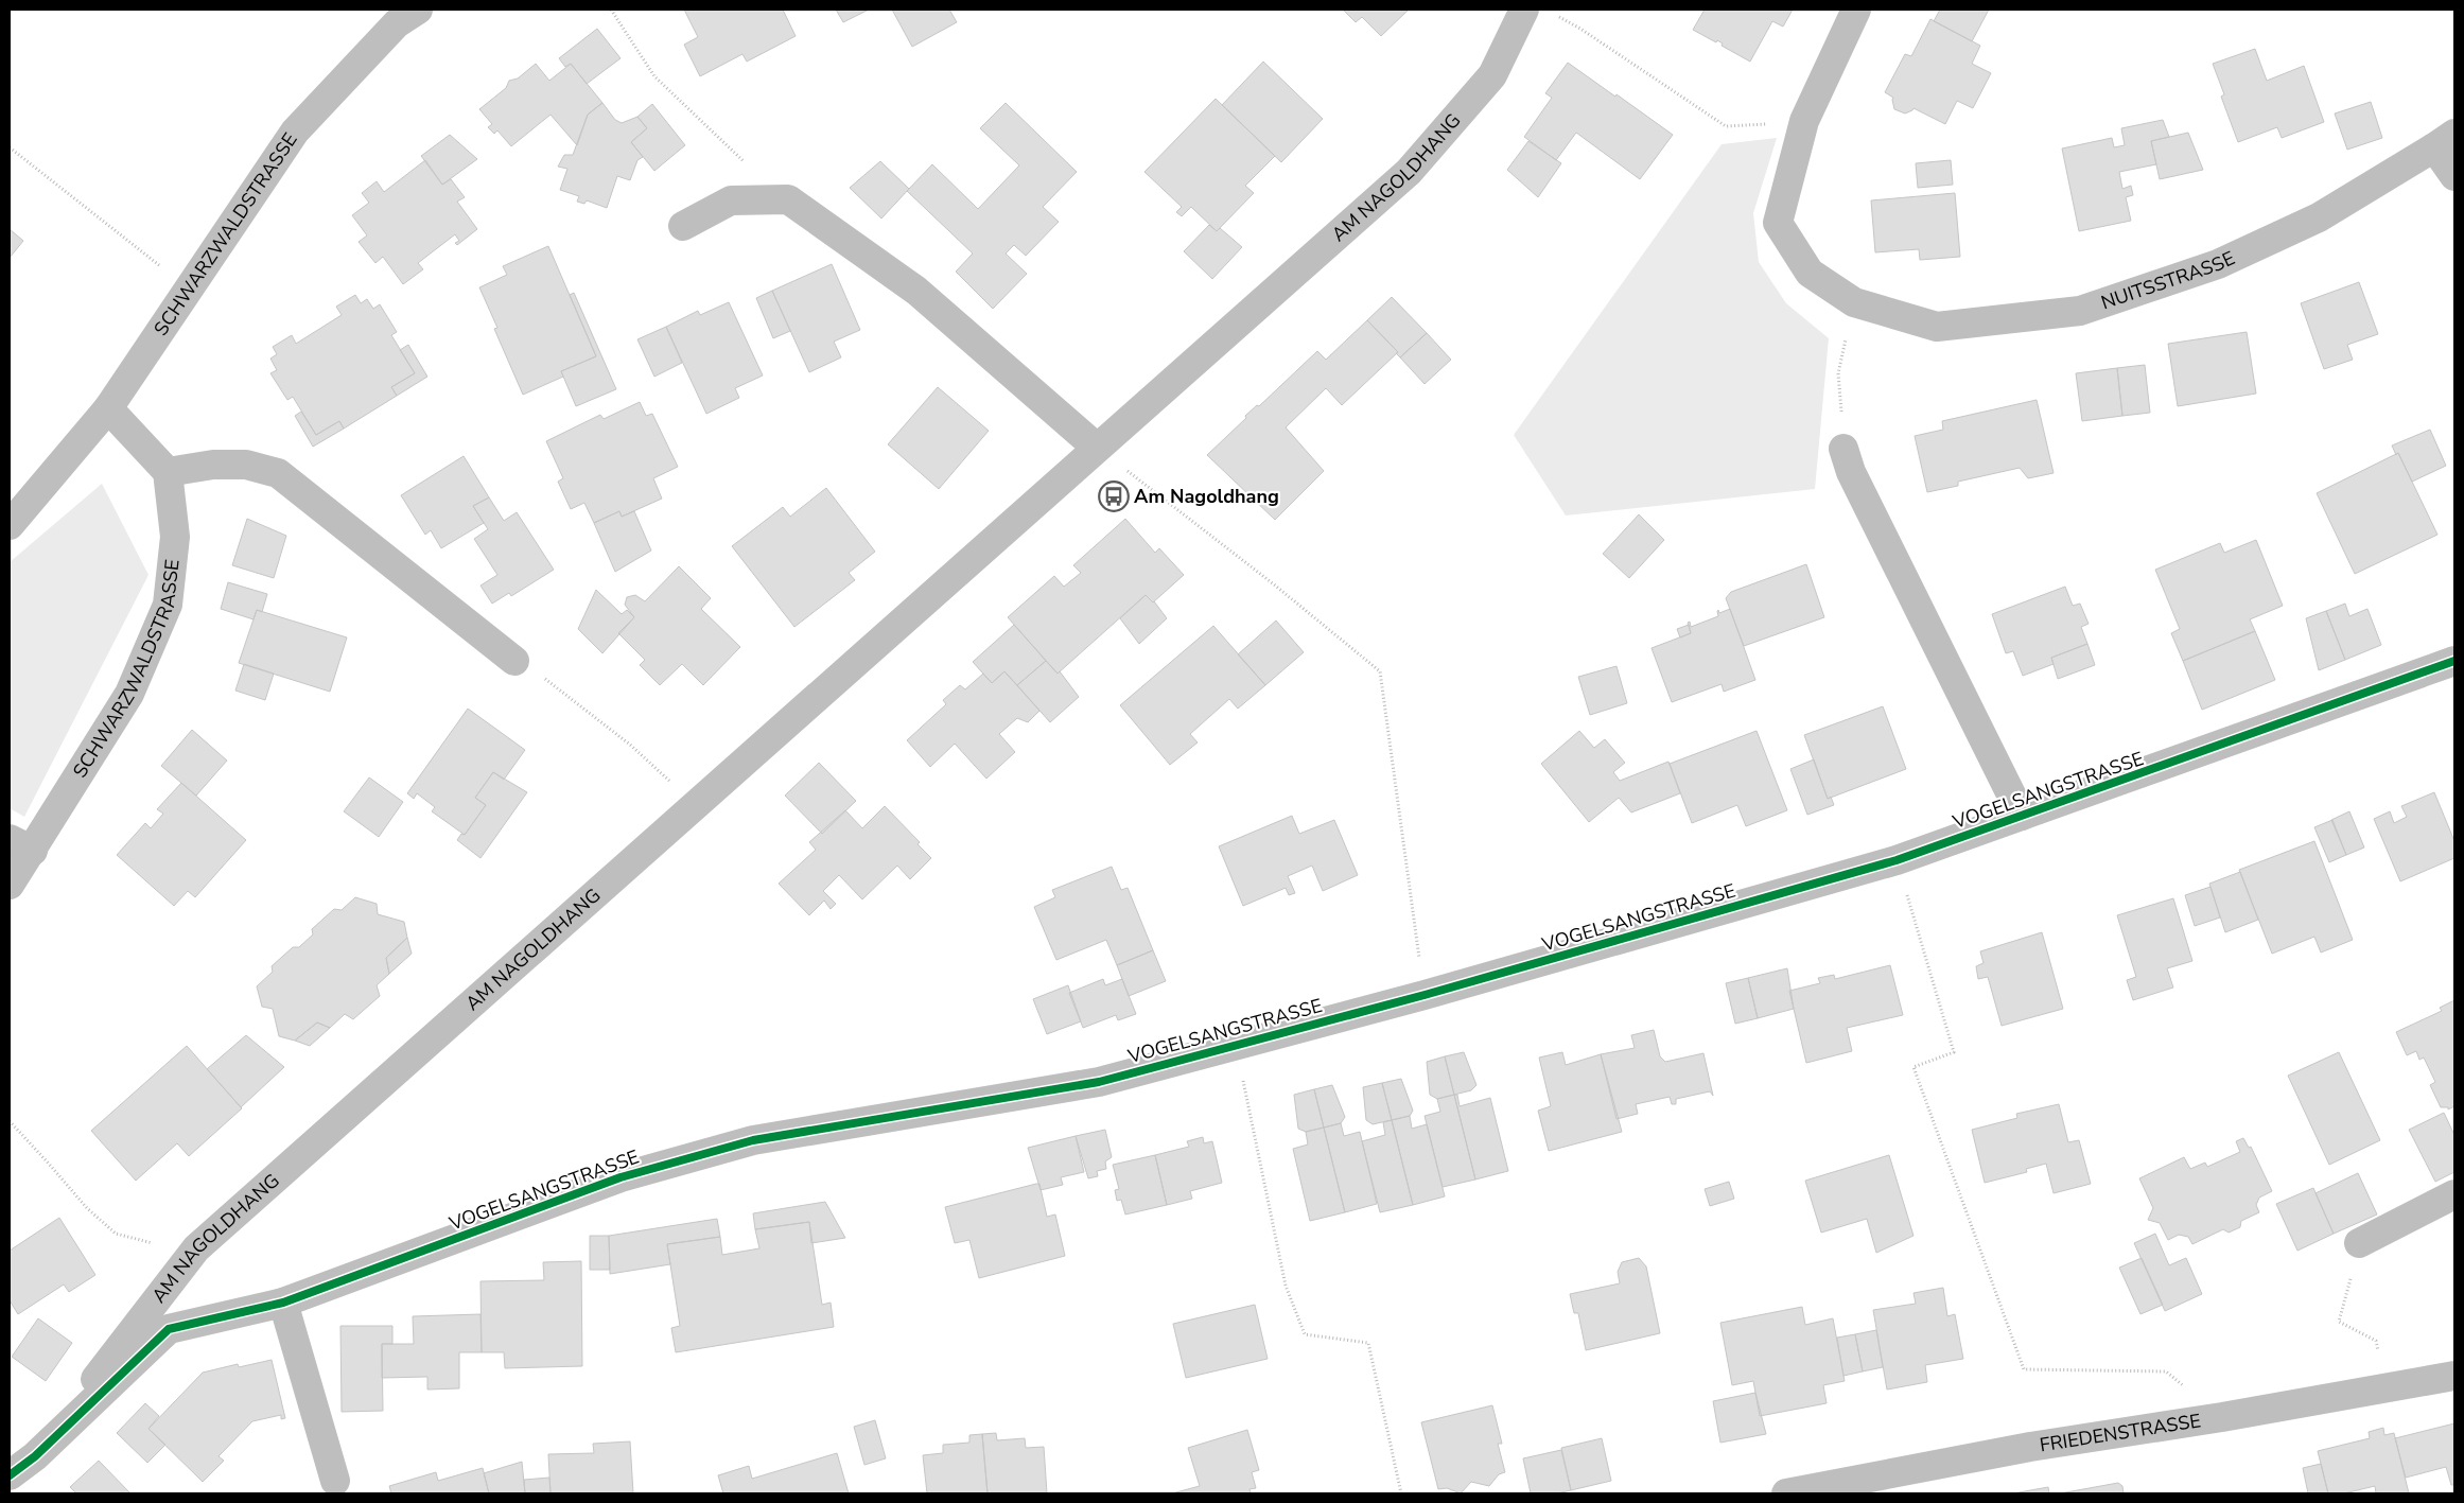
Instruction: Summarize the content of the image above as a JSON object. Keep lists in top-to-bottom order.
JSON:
{
  "streets": {
    "street": [
      "AM NAGOLDHANG",
      "SCHWARZWALDSTRASSE",
      "NUITSSTRASSE",
      "VOGELSANGSTRASSE",
      "FRIEDENSTRASSE"
    ]
  },
  "crossings": [
    ["AM NAGOLDHANG", "VOGELSANGSTRASSE"]
  ],
  "places": {
    "bus stop": ["Am Nagoldhang"]
  }
}
